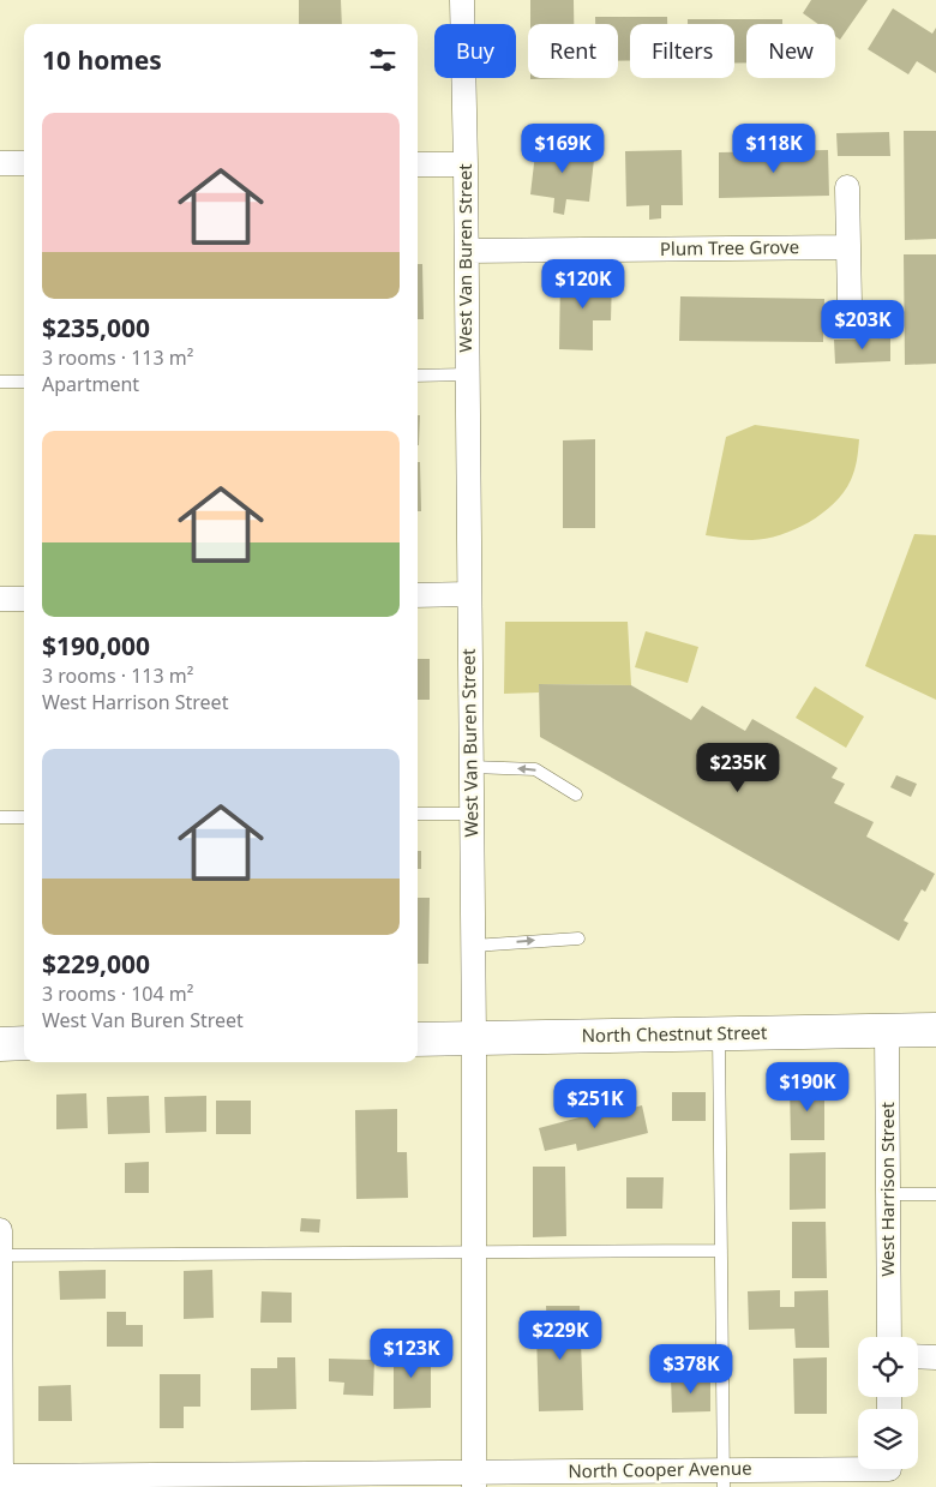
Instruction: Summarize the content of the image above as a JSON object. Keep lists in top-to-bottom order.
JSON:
{
  "streets": {
    "main road": ["North Chestnut Street"],
    "street": [
      "Plum Tree Grove",
      "West Van Buren Street",
      "West Harrison Street",
      "North Cooper Avenue"
    ]
  },
  "crossings": [
    ["Plum Tree Grove", "West Van Buren Street"],
    ["West Van Buren Street", "North Chestnut Street"],
    ["West Van Buren Street", "North Cooper Avenue"],
    ["North Chestnut Street", "West Harrison Street"]
  ],
  "page": {
    "chip": [
      "Buy",
      "Rent",
      "Filters",
      "New"
    ],
    "heading": "10 homes",
    "list": [
      {
        "name": "$235,000",
        "note": "3 rooms · 113 m² · Apartment"
      },
      {
        "name": "$190,000",
        "note": "3 rooms · 113 m² · West Harrison Street"
      },
      {
        "name": "$229,000",
        "note": "3 rooms · 104 m² · West Van Buren Street"
      }
    ],
    "price": [
      "$169K",
      "$118K",
      "$120K",
      "$203K",
      "$235K",
      "$190K",
      "$251K",
      "$229K",
      "$123K",
      "$378K"
    ]
  }
}
